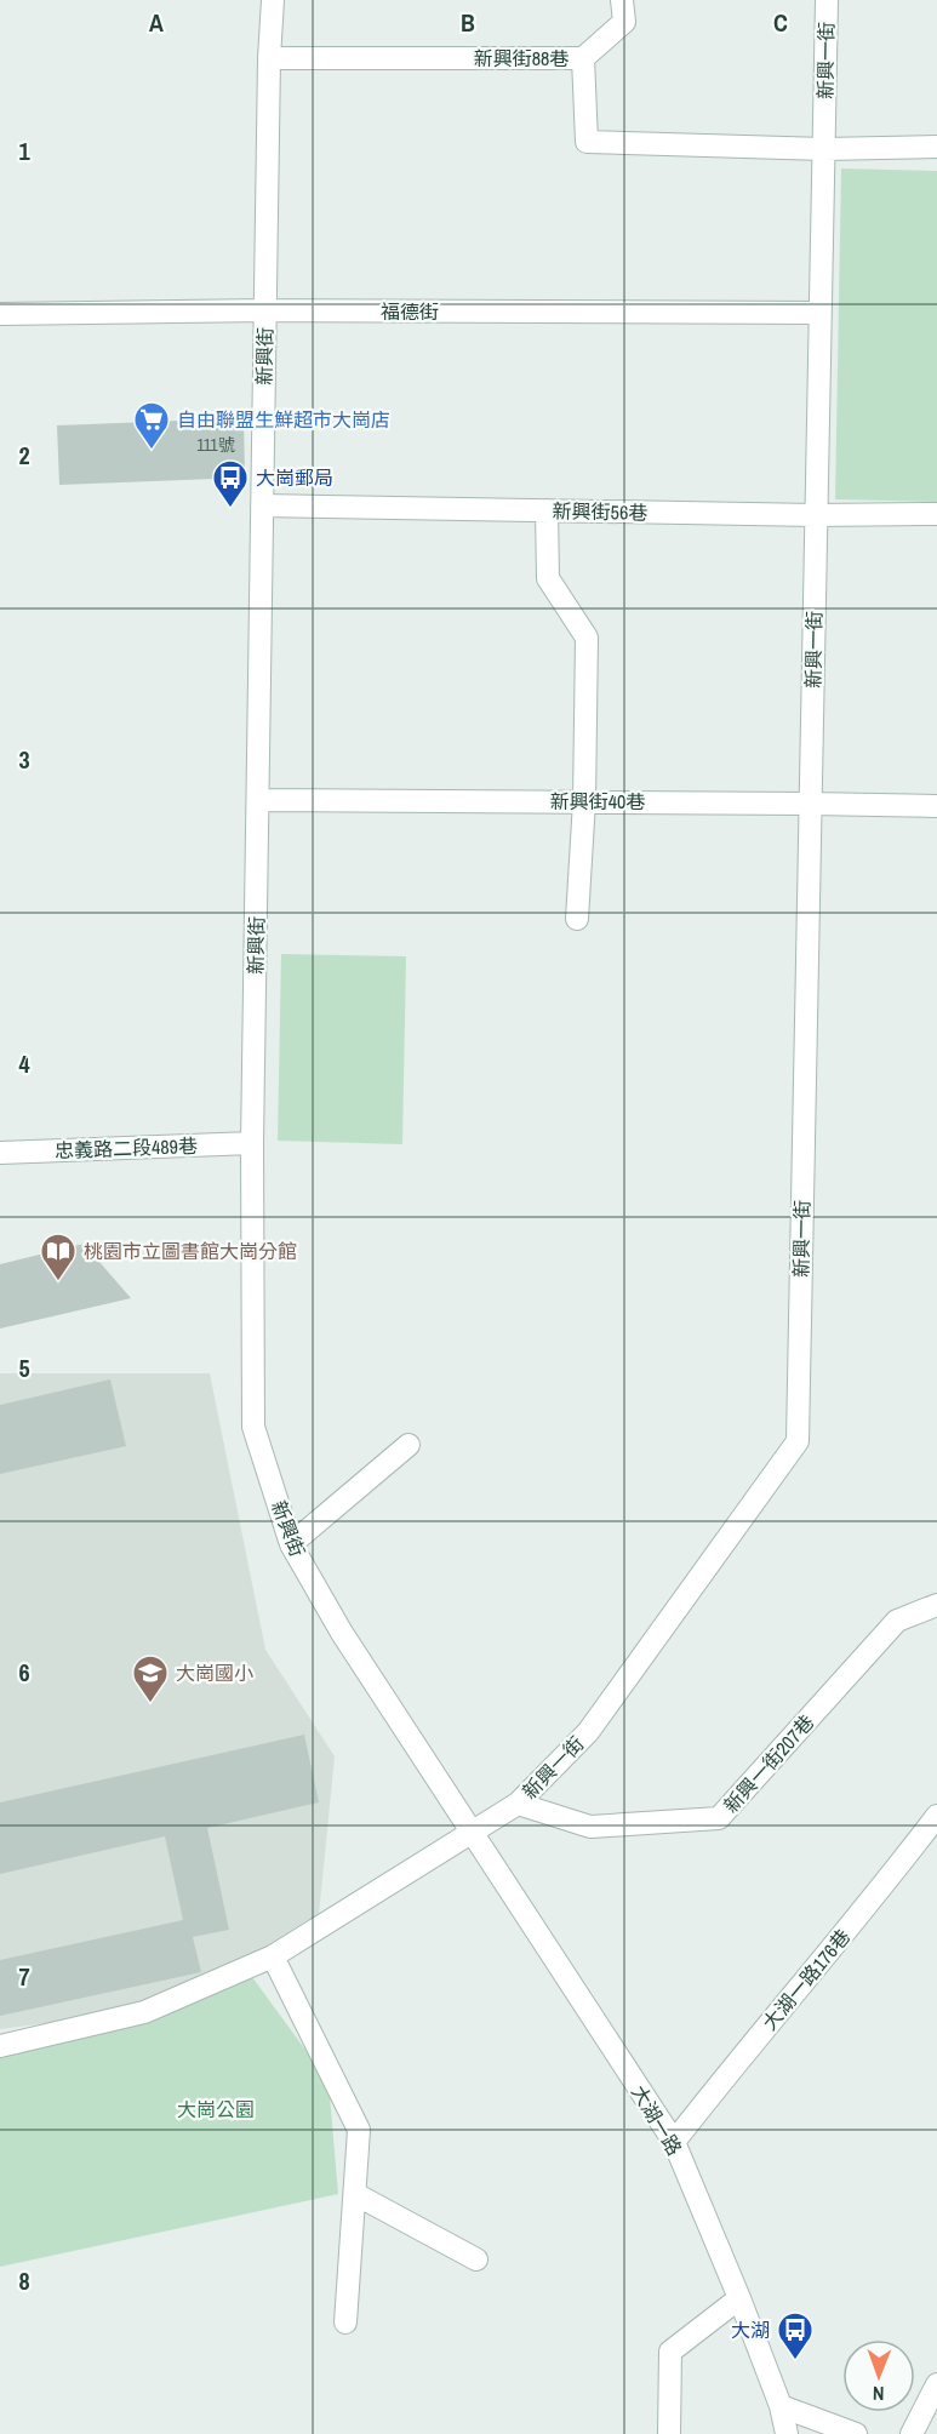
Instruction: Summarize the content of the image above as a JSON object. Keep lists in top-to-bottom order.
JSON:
{
  "streets": {
    "street": [
      "新興街88巷",
      "新興一街",
      "福德街",
      "新興街",
      "新興街56巷",
      "新興街40巷",
      "忠義路二段489巷",
      "新興一街207巷",
      "大湖一路176巷",
      "大湖一路"
    ]
  },
  "crossings": [
    ["新興街88巷", "新興一街"],
    ["新興街88巷", "新興街"],
    ["新興一街", "福德街"],
    ["新興一街", "新興街"],
    ["新興一街", "新興街56巷"],
    ["新興一街", "新興街40巷"],
    ["新興一街", "新興一街207巷"],
    ["新興一街", "大湖一路"],
    ["福德街", "新興街"],
    ["新興街", "新興街56巷"],
    ["新興街", "新興街40巷"],
    ["新興街", "忠義路二段489巷"],
    ["新興街", "大湖一路"],
    ["大湖一路176巷", "大湖一路"]
  ],
  "parks": ["大崗公園"],
  "places": {
    "supermarket": ["自由聯盟生鮮超市大崗店"],
    "bus stop": ["大崗郵局", "大湖"],
    "library": ["桃園市立圖書館大崗分館"],
    "school or university": ["大崗國小"]
  },
  "house_numbers": ["111號"],
  "north": "bottom",
  "grid": {
    "columns": ["A", "B", "C"],
    "rows": [
      "1",
      "2",
      "3",
      "4",
      "5",
      "6",
      "7",
      "8"
    ]
  }
}
